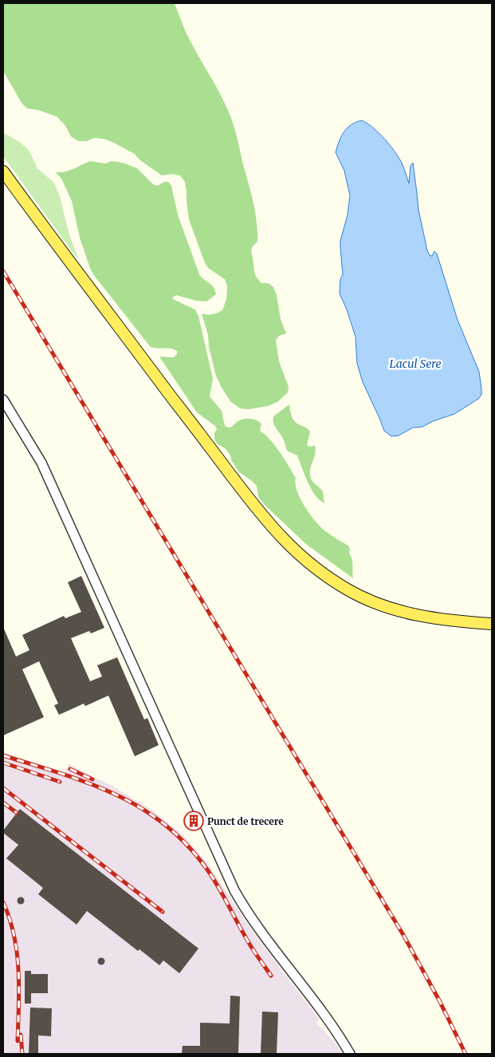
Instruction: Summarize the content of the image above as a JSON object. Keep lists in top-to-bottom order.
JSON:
{
  "water": ["Lacul Sere"],
  "places": {
    "building": ["Punct de trecere"]
  }
}
